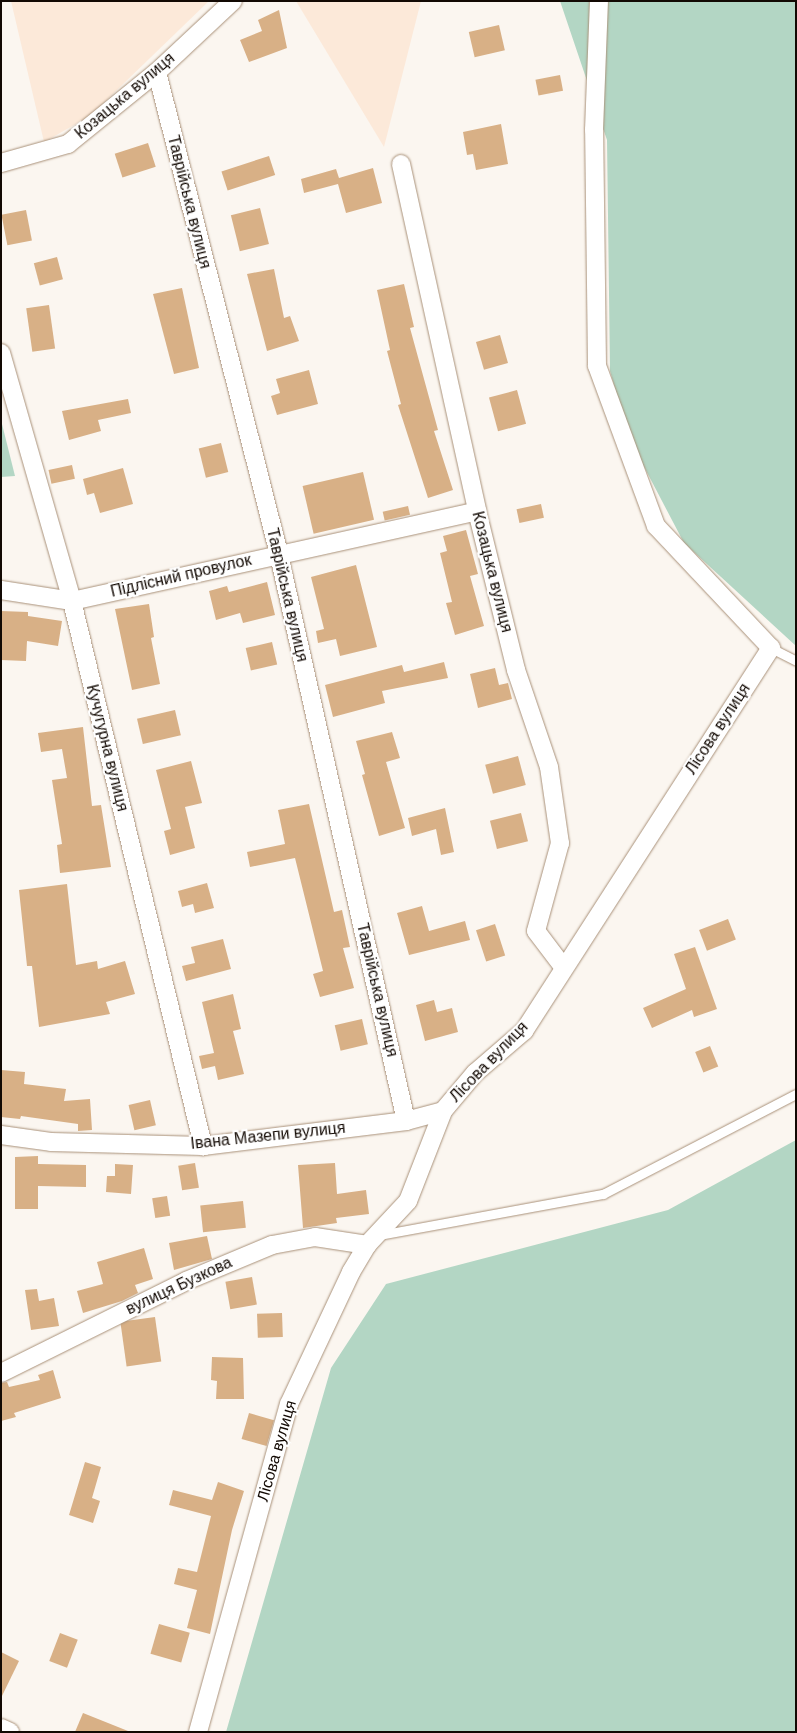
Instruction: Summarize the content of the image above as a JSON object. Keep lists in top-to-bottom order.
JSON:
{
  "streets": {
    "street": [
      "Козацька вулиця",
      "Таврійська вулиця",
      "Підлісний провулок",
      "Лісова вулиця",
      "Кучугурна вулиця",
      "Івана Мазепи вулиця",
      "вулиця Бузкова"
    ]
  },
  "crossings": [
    ["Козацька вулиця", "Таврійська вулиця"],
    ["Козацька вулиця", "Підлісний провулок"],
    ["Козацька вулиця", "Лісова вулиця"],
    ["Таврійська вулиця", "Підлісний провулок"],
    ["Таврійська вулиця", "Івана Мазепи вулиця"],
    ["Підлісний провулок", "Кучугурна вулиця"],
    ["Лісова вулиця", "Івана Мазепи вулиця"],
    ["Лісова вулиця", "вулиця Бузкова"],
    ["Кучугурна вулиця", "Івана Мазепи вулиця"]
  ]
}
